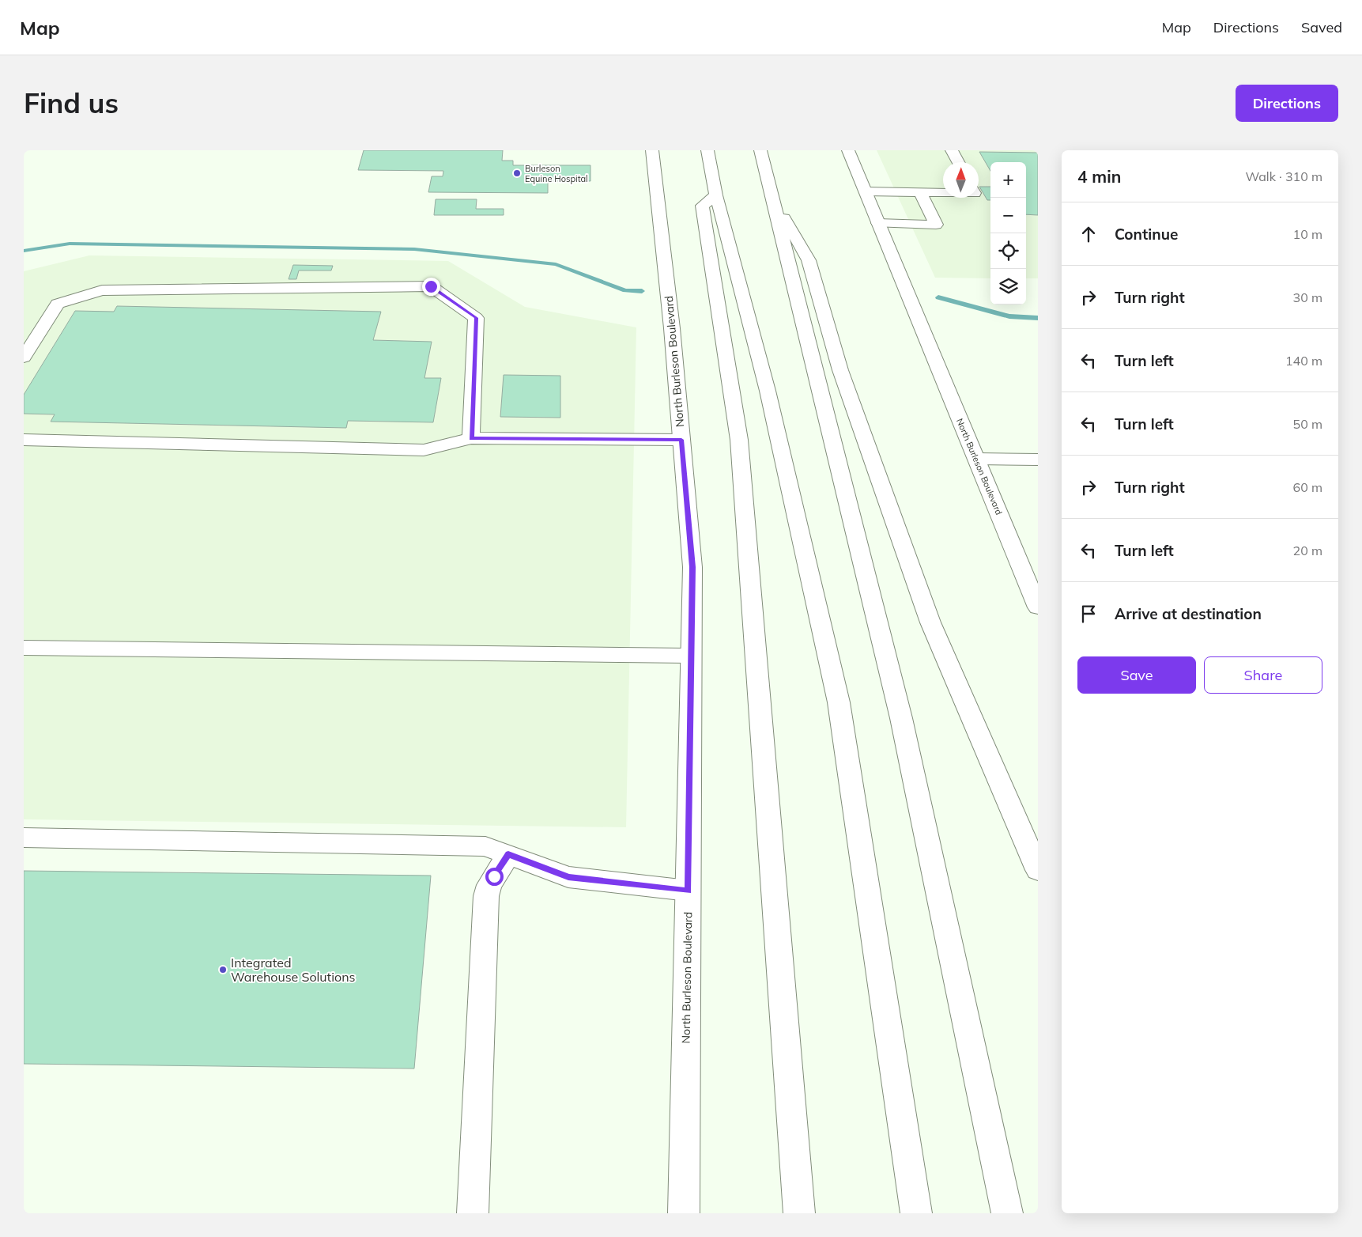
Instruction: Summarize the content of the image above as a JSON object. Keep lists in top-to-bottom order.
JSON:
{
  "streets": {
    "main road": ["North Burleson Boulevard"]
  },
  "places": ["Burleson Equine Hospital", "Integrated Warehouse Solutions"],
  "north": "top",
  "page": {
    "header": "Map",
    "nav": ["Map", "Directions", "Saved"],
    "buttons": [
      "Directions",
      ["Save", "Share"]
    ],
    "title": "Find us",
    "heading": ["4 min", "Walk · 310 m"],
    "map_buttons": ["+", "−"],
    "list": [
      ["Continue", "10 m"],
      ["Turn right", "30 m"],
      ["Turn left", "140 m"],
      ["Turn left", "50 m"],
      ["Turn right", "60 m"],
      ["Turn left", "20 m"],
      "Arrive at destination"
    ]
  }
}
